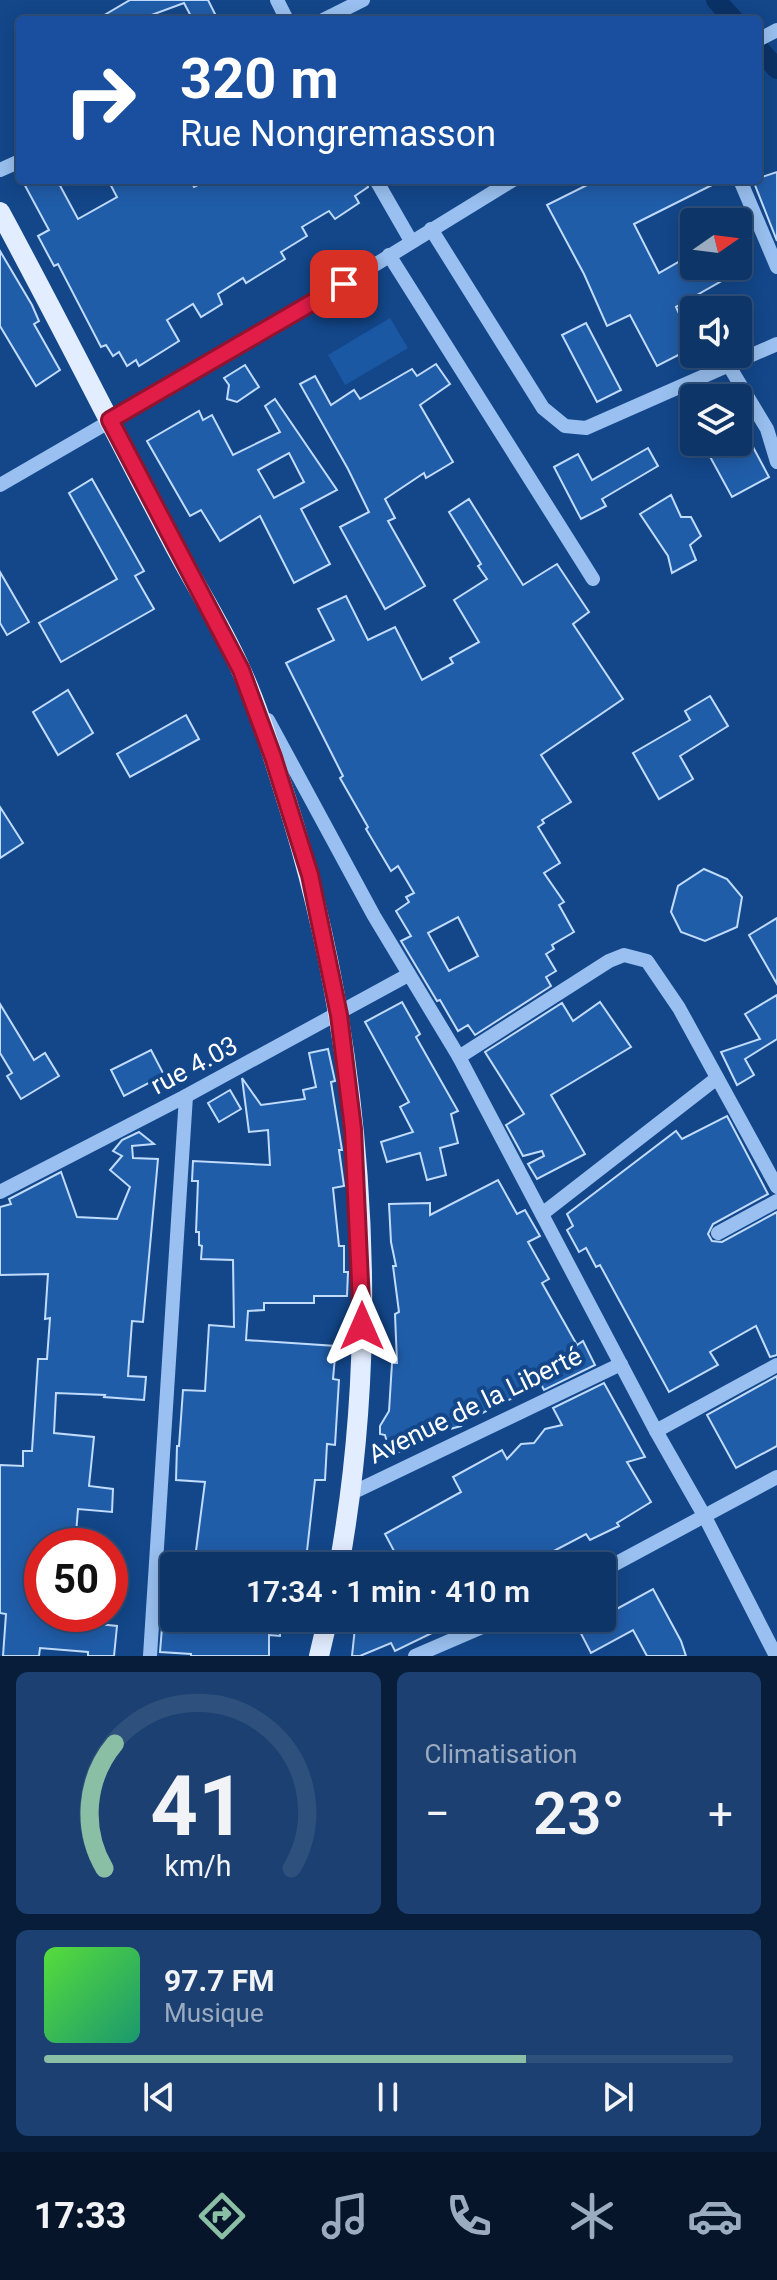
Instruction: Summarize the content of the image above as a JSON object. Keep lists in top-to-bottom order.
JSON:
{
  "streets": {
    "main road": ["Avenue de la Liberté"],
    "street": ["rue 4.03"]
  },
  "crossings": [
    ["rue 4.03", "Avenue de la Liberté"]
  ],
  "north": "right",
  "page": {
    "turn": ["320 m", "Rue Nongremasson"],
    "limit": "50",
    "trip": "17:34 · 1 min · 410 m",
    "tile": "Climatisation",
    "heat": ["−", "23°", "+"],
    "song": ["97.7 FM", "Musique"],
    "tabs": "17:33",
    "gauge": ["41", "km/h"]
  }
}
